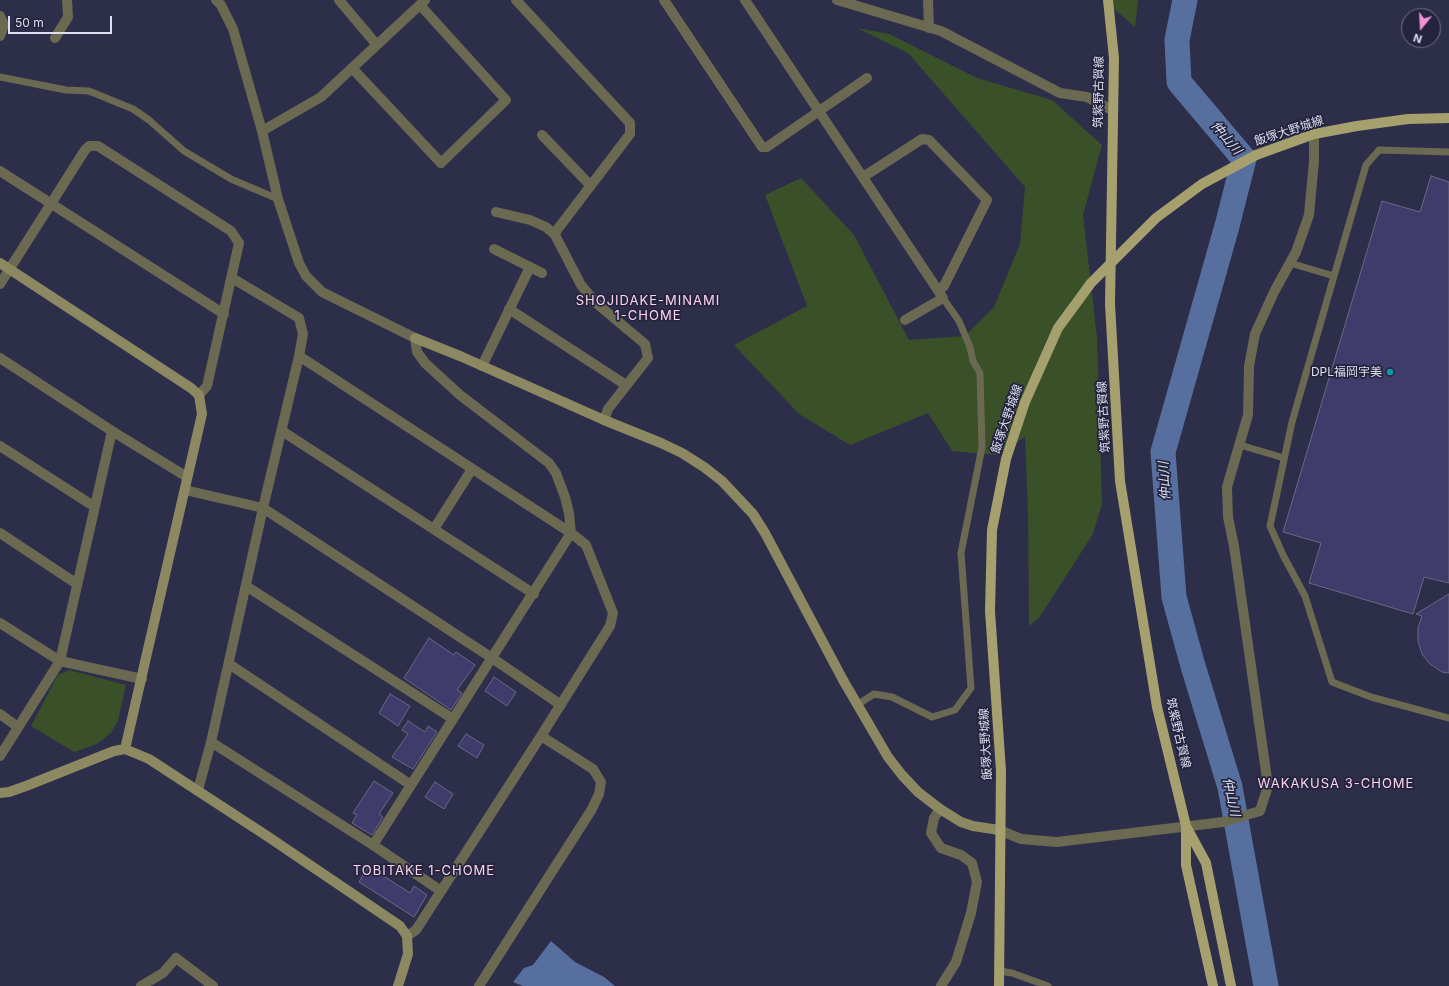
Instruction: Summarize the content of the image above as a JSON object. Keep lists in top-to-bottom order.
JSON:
{
  "streets": {
    "main road": ["筑紫野古賀線", "飯塚大野城線"]
  },
  "districts": ["SHOJIDAKE-MINAMI 1-CHOME", "WAKAKUSA 3-CHOME", "TOBITAKE 1-CHOME"],
  "water": ["仲山川"],
  "places": ["DPL福岡宇美"],
  "scale_bar": "50 m",
  "north": "bottom"
}
